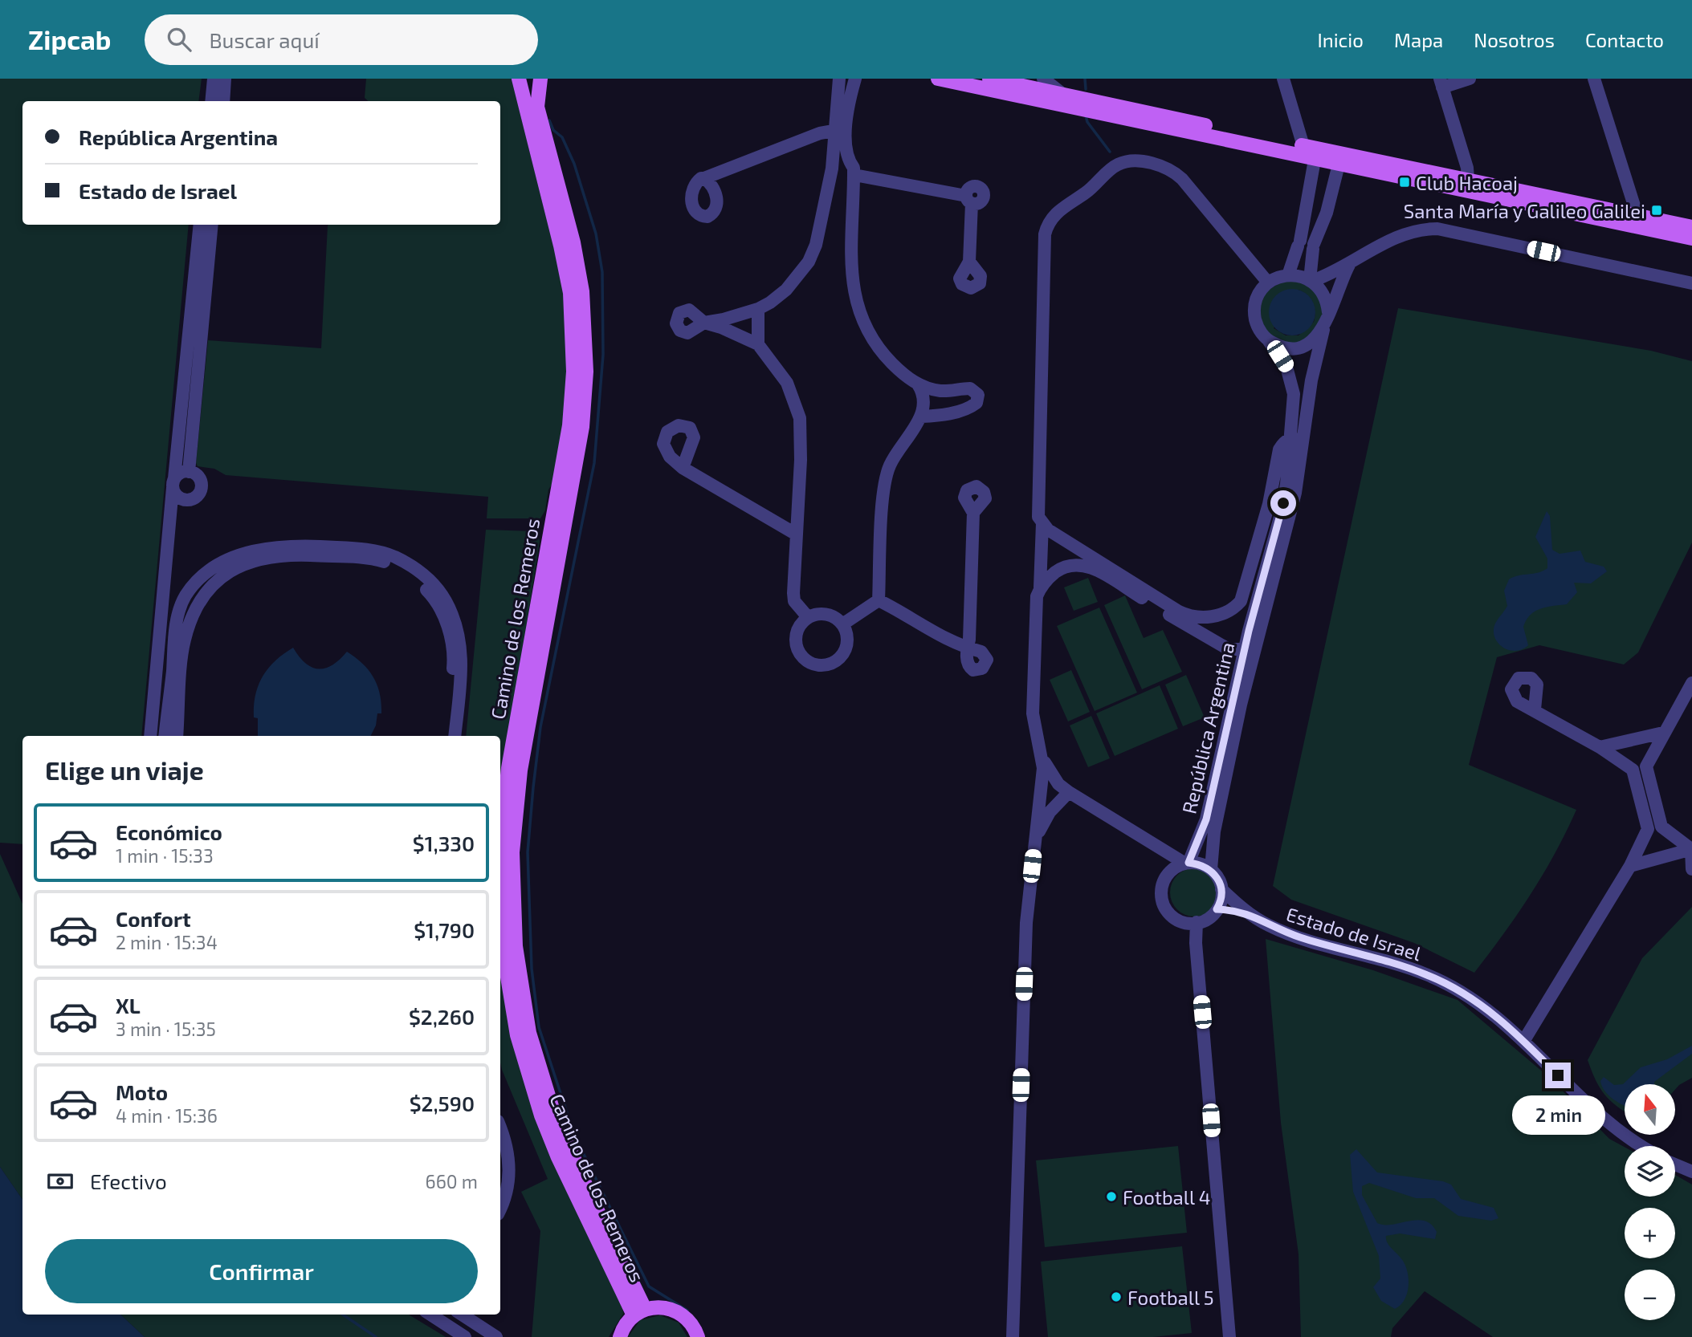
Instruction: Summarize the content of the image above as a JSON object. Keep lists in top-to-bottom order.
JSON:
{
  "streets": {
    "main road": ["Camino de los Remeros"],
    "street": ["República Argentina", "Estado de Israel"]
  },
  "crossings": [
    ["República Argentina", "Estado de Israel"]
  ],
  "places": {
    "transit": ["Club Hacoaj", "Santa María y Galileo Galilei"],
    "other": ["Football 4", "Football 5"]
  },
  "north": "top",
  "page": {
    "header": "Zipcab",
    "search": "Buscar aquí",
    "nav": [
      "Inicio",
      "Mapa",
      "Nosotros",
      "Contacto"
    ],
    "banner": ["República Argentina", "Estado de Israel"],
    "heading": "Elige un viaje",
    "list": [
      {
        "name": "Económico",
        "note": "1 min · 15:33",
        "value": "$1,330"
      },
      {
        "name": "Confort",
        "note": "2 min · 15:34",
        "value": "$1,790"
      },
      {
        "name": "XL",
        "note": "3 min · 15:35",
        "value": "$2,260"
      },
      {
        "name": "Moto",
        "note": "4 min · 15:36",
        "value": "$2,590"
      }
    ],
    "map_buttons": ["+", "−"],
    "bubble": "2 min",
    "pay": ["Efectivo", "660 m"],
    "buttons": "Confirmar"
  }
}
